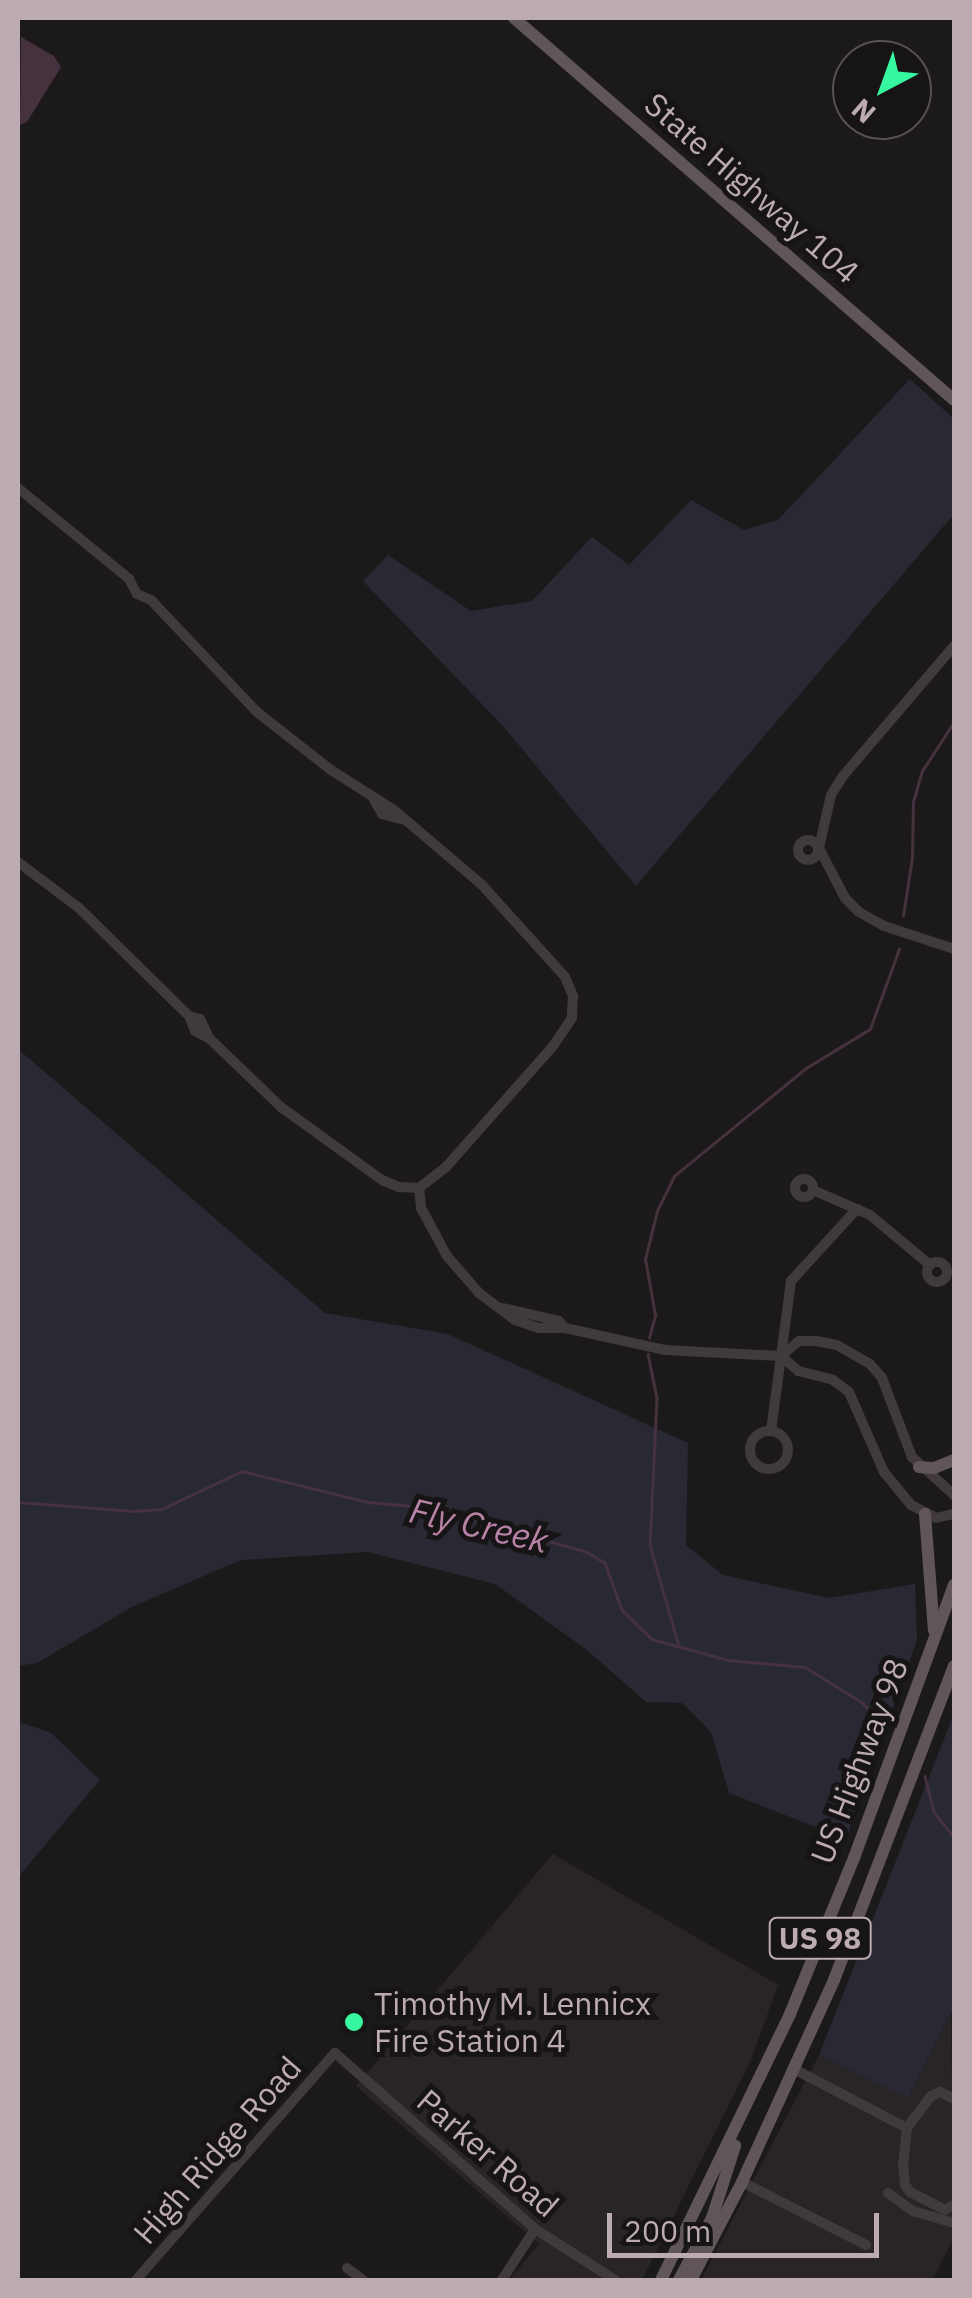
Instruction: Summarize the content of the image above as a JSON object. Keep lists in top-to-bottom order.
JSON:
{
  "streets": {
    "main road": ["State Highway 104", "US Highway 98", "US 98"],
    "street": ["High Ridge Road", "Parker Road"]
  },
  "crossings": [
    ["High Ridge Road", "Parker Road"]
  ],
  "water": ["Fly Creek"],
  "places": ["Timothy M. Lennicx Fire Station 4"],
  "scale_bar": "200 m",
  "north": "bottom left"
}
